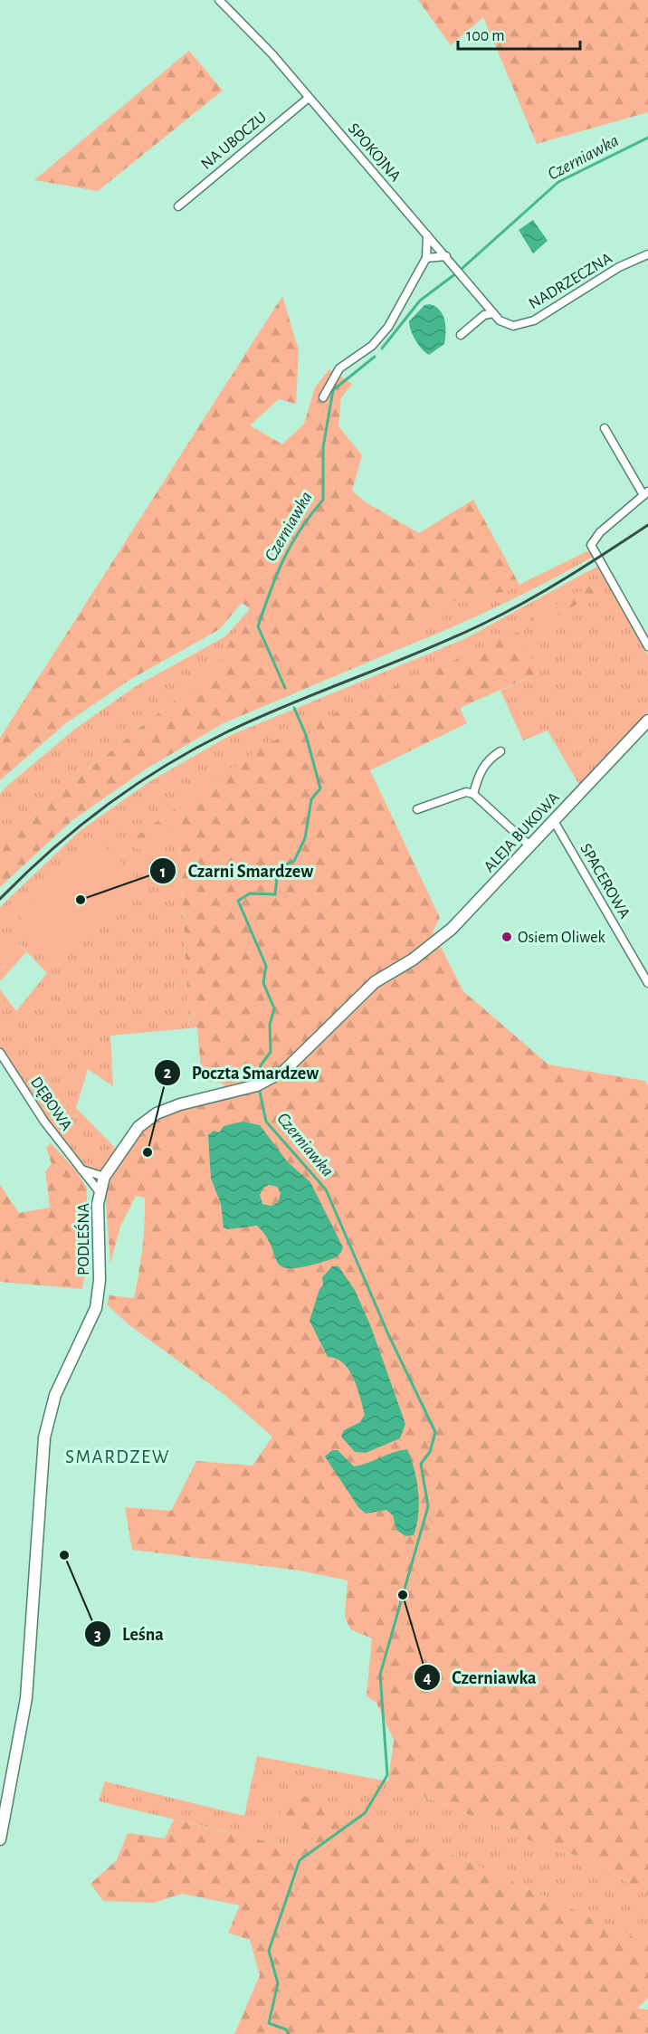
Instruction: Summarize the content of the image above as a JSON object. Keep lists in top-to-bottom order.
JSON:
{
  "streets": {
    "street": [
      "NA UBOCZU",
      "SPOKOJNA",
      "NADRZECZNA",
      "ALEJA BUKOWA",
      "SPACEROWA",
      "DĘBOWA",
      "PODLEŚNA"
    ]
  },
  "crossings": [
    ["NA UBOCZU", "SPOKOJNA"],
    ["SPOKOJNA", "NADRZECZNA"],
    ["ALEJA BUKOWA", "SPACEROWA"],
    ["ALEJA BUKOWA", "PODLEŚNA"],
    ["DĘBOWA", "PODLEŚNA"]
  ],
  "districts": ["SMARDZEW"],
  "water": ["Czerniawka"],
  "places": [
    "Czarni Smardzew",
    "Osiem Oliwek",
    "Poczta Smardzew",
    "Leśna",
    "Czerniawka"
  ],
  "scale_bar": "100 m"
}
